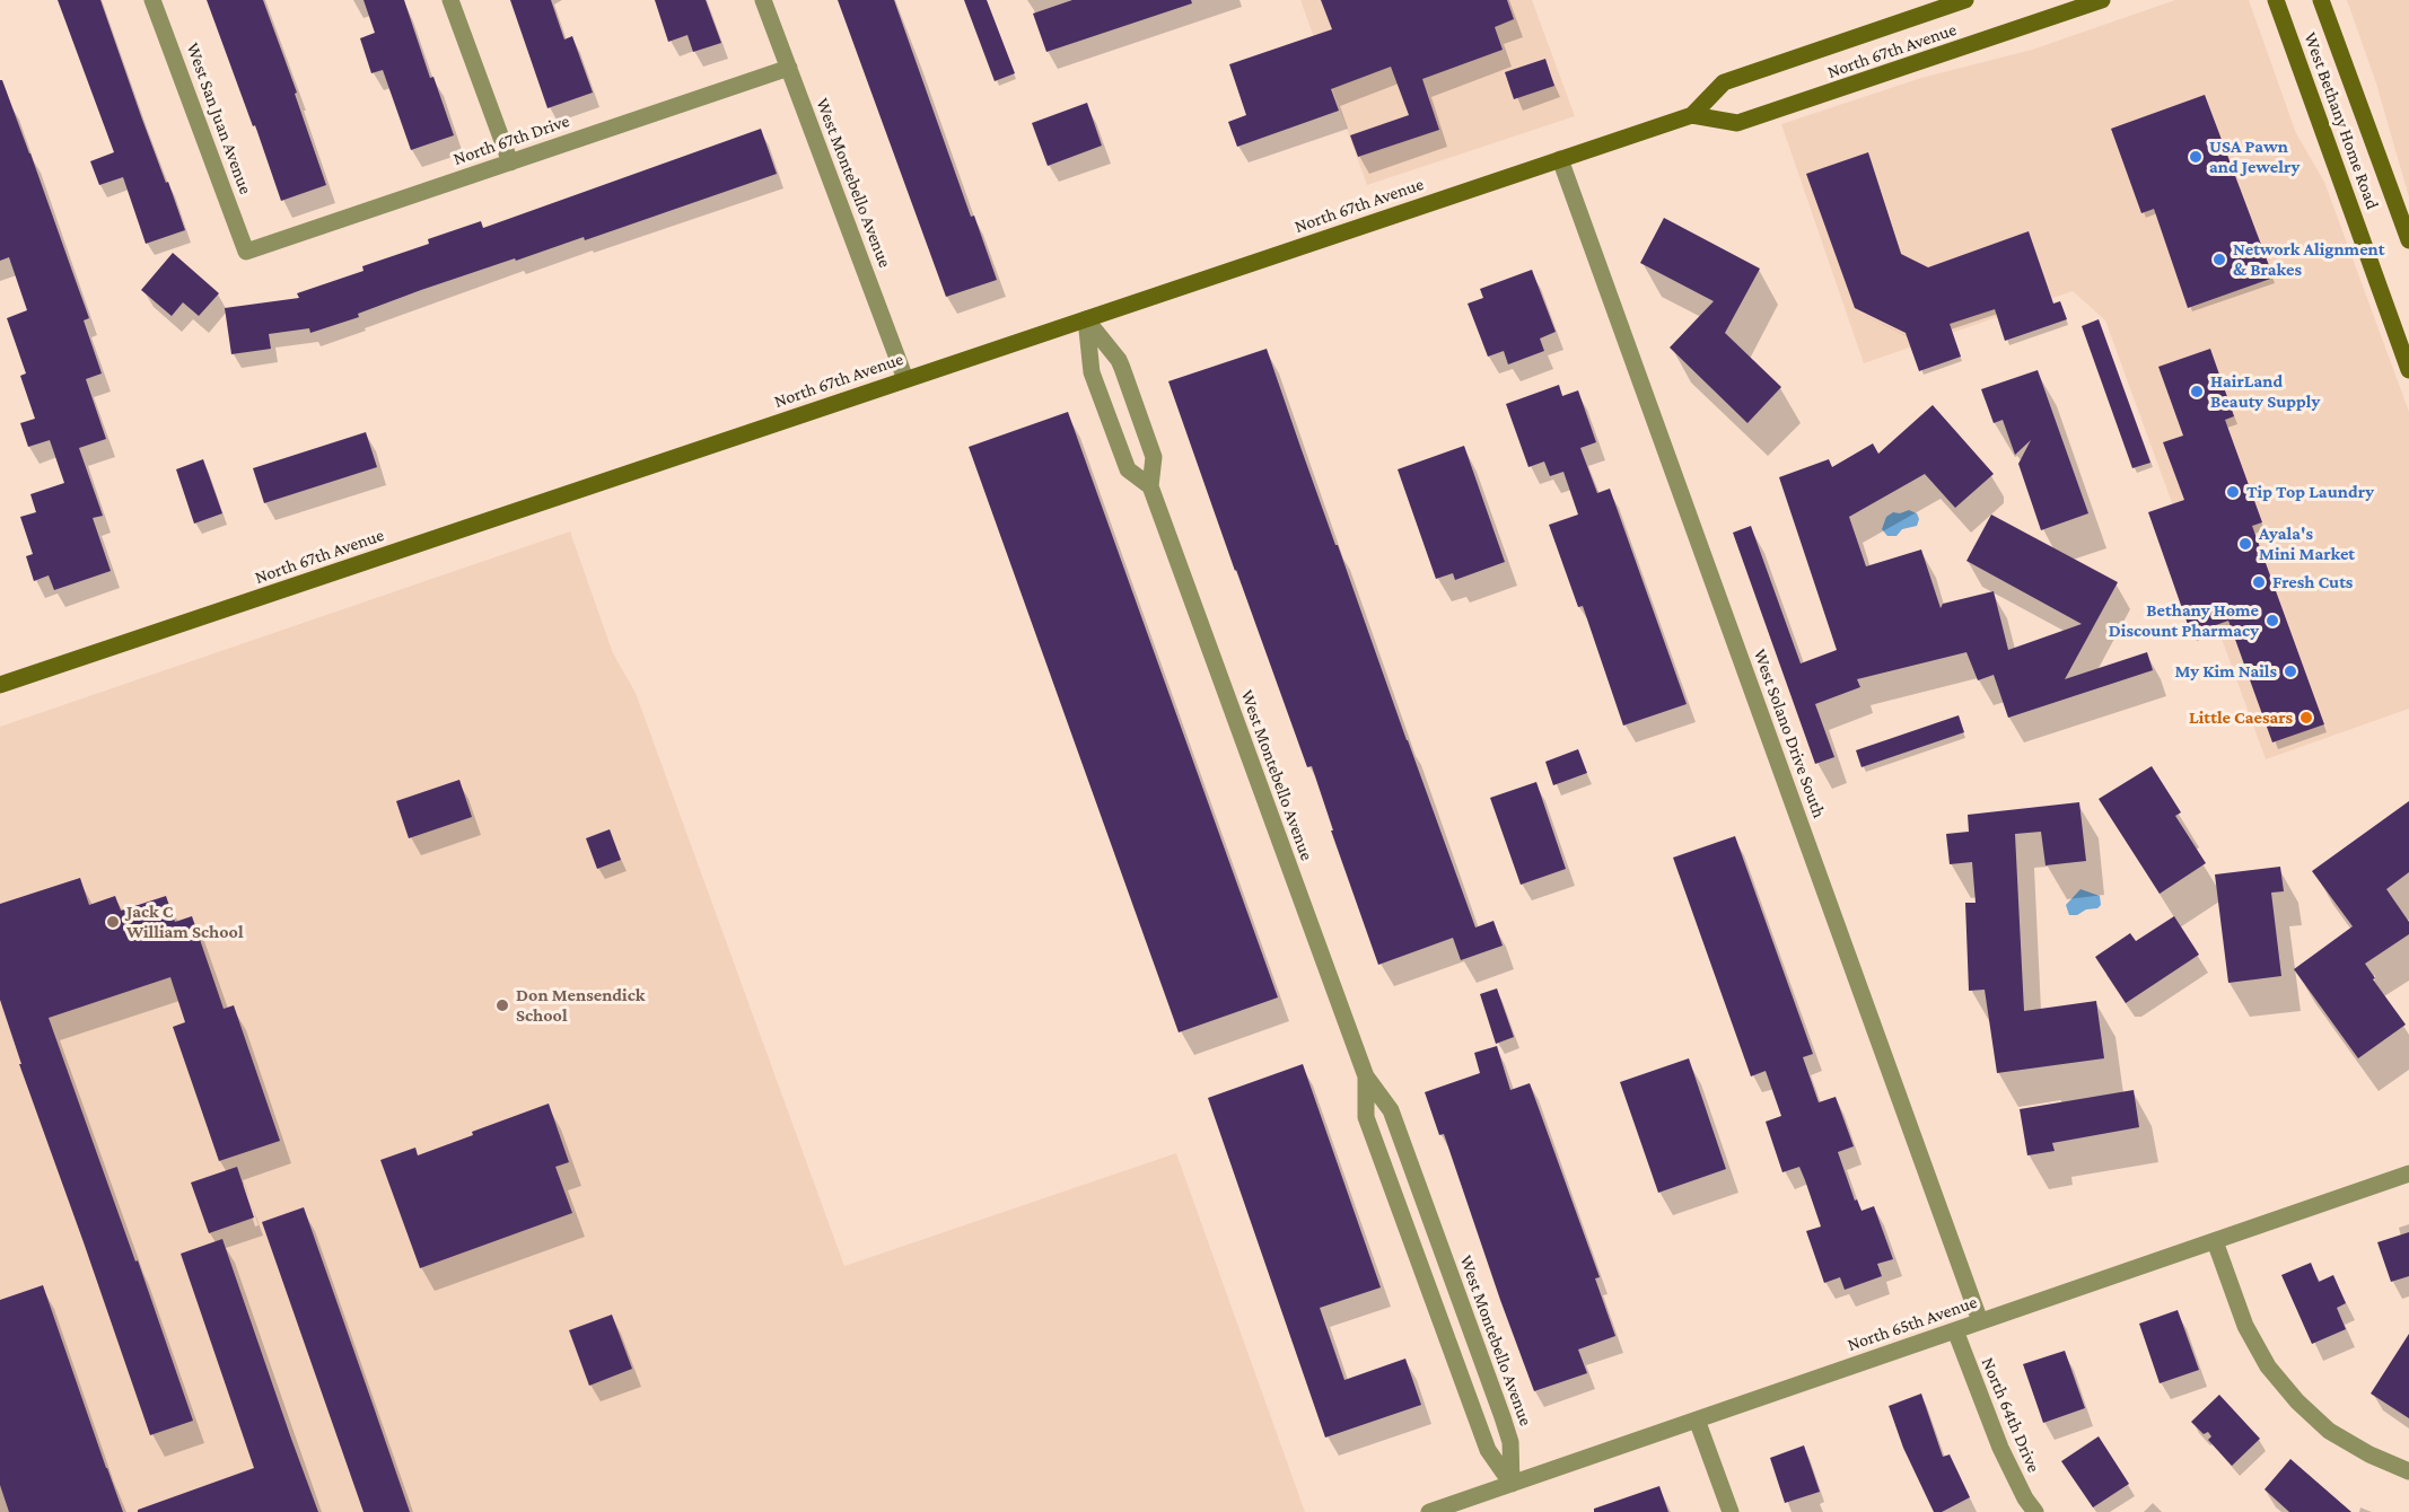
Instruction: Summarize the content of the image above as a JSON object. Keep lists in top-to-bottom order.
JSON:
{
  "streets": {
    "main road": ["North 67th Avenue", "West Bethany Home Road"],
    "street": [
      "West San Juan Avenue",
      "North 67th Drive",
      "West Montebello Avenue",
      "West Solano Drive South",
      "North 65th Avenue",
      "North 64th Drive"
    ]
  },
  "crossings": [
    ["North 67th Avenue", "West Montebello Avenue"],
    ["North 67th Avenue", "West Solano Drive South"],
    ["West San Juan Avenue", "North 67th Drive"],
    ["North 67th Drive", "West Montebello Avenue"],
    ["West Montebello Avenue", "North 65th Avenue"],
    ["West Solano Drive South", "North 65th Avenue"],
    ["North 65th Avenue", "North 64th Drive"]
  ],
  "places": [
    "USA Pawn and Jewelry",
    "Network Alignment & Brakes",
    "HairLand Beauty Supply",
    "Tip Top Laundry",
    "Ayala's Mini Market",
    "Fresh Cuts",
    "Bethany Home Discount Pharmacy",
    "My Kim Nails",
    "Little Caesars",
    "Jack C William School",
    "Don Mensendick School"
  ]
}
